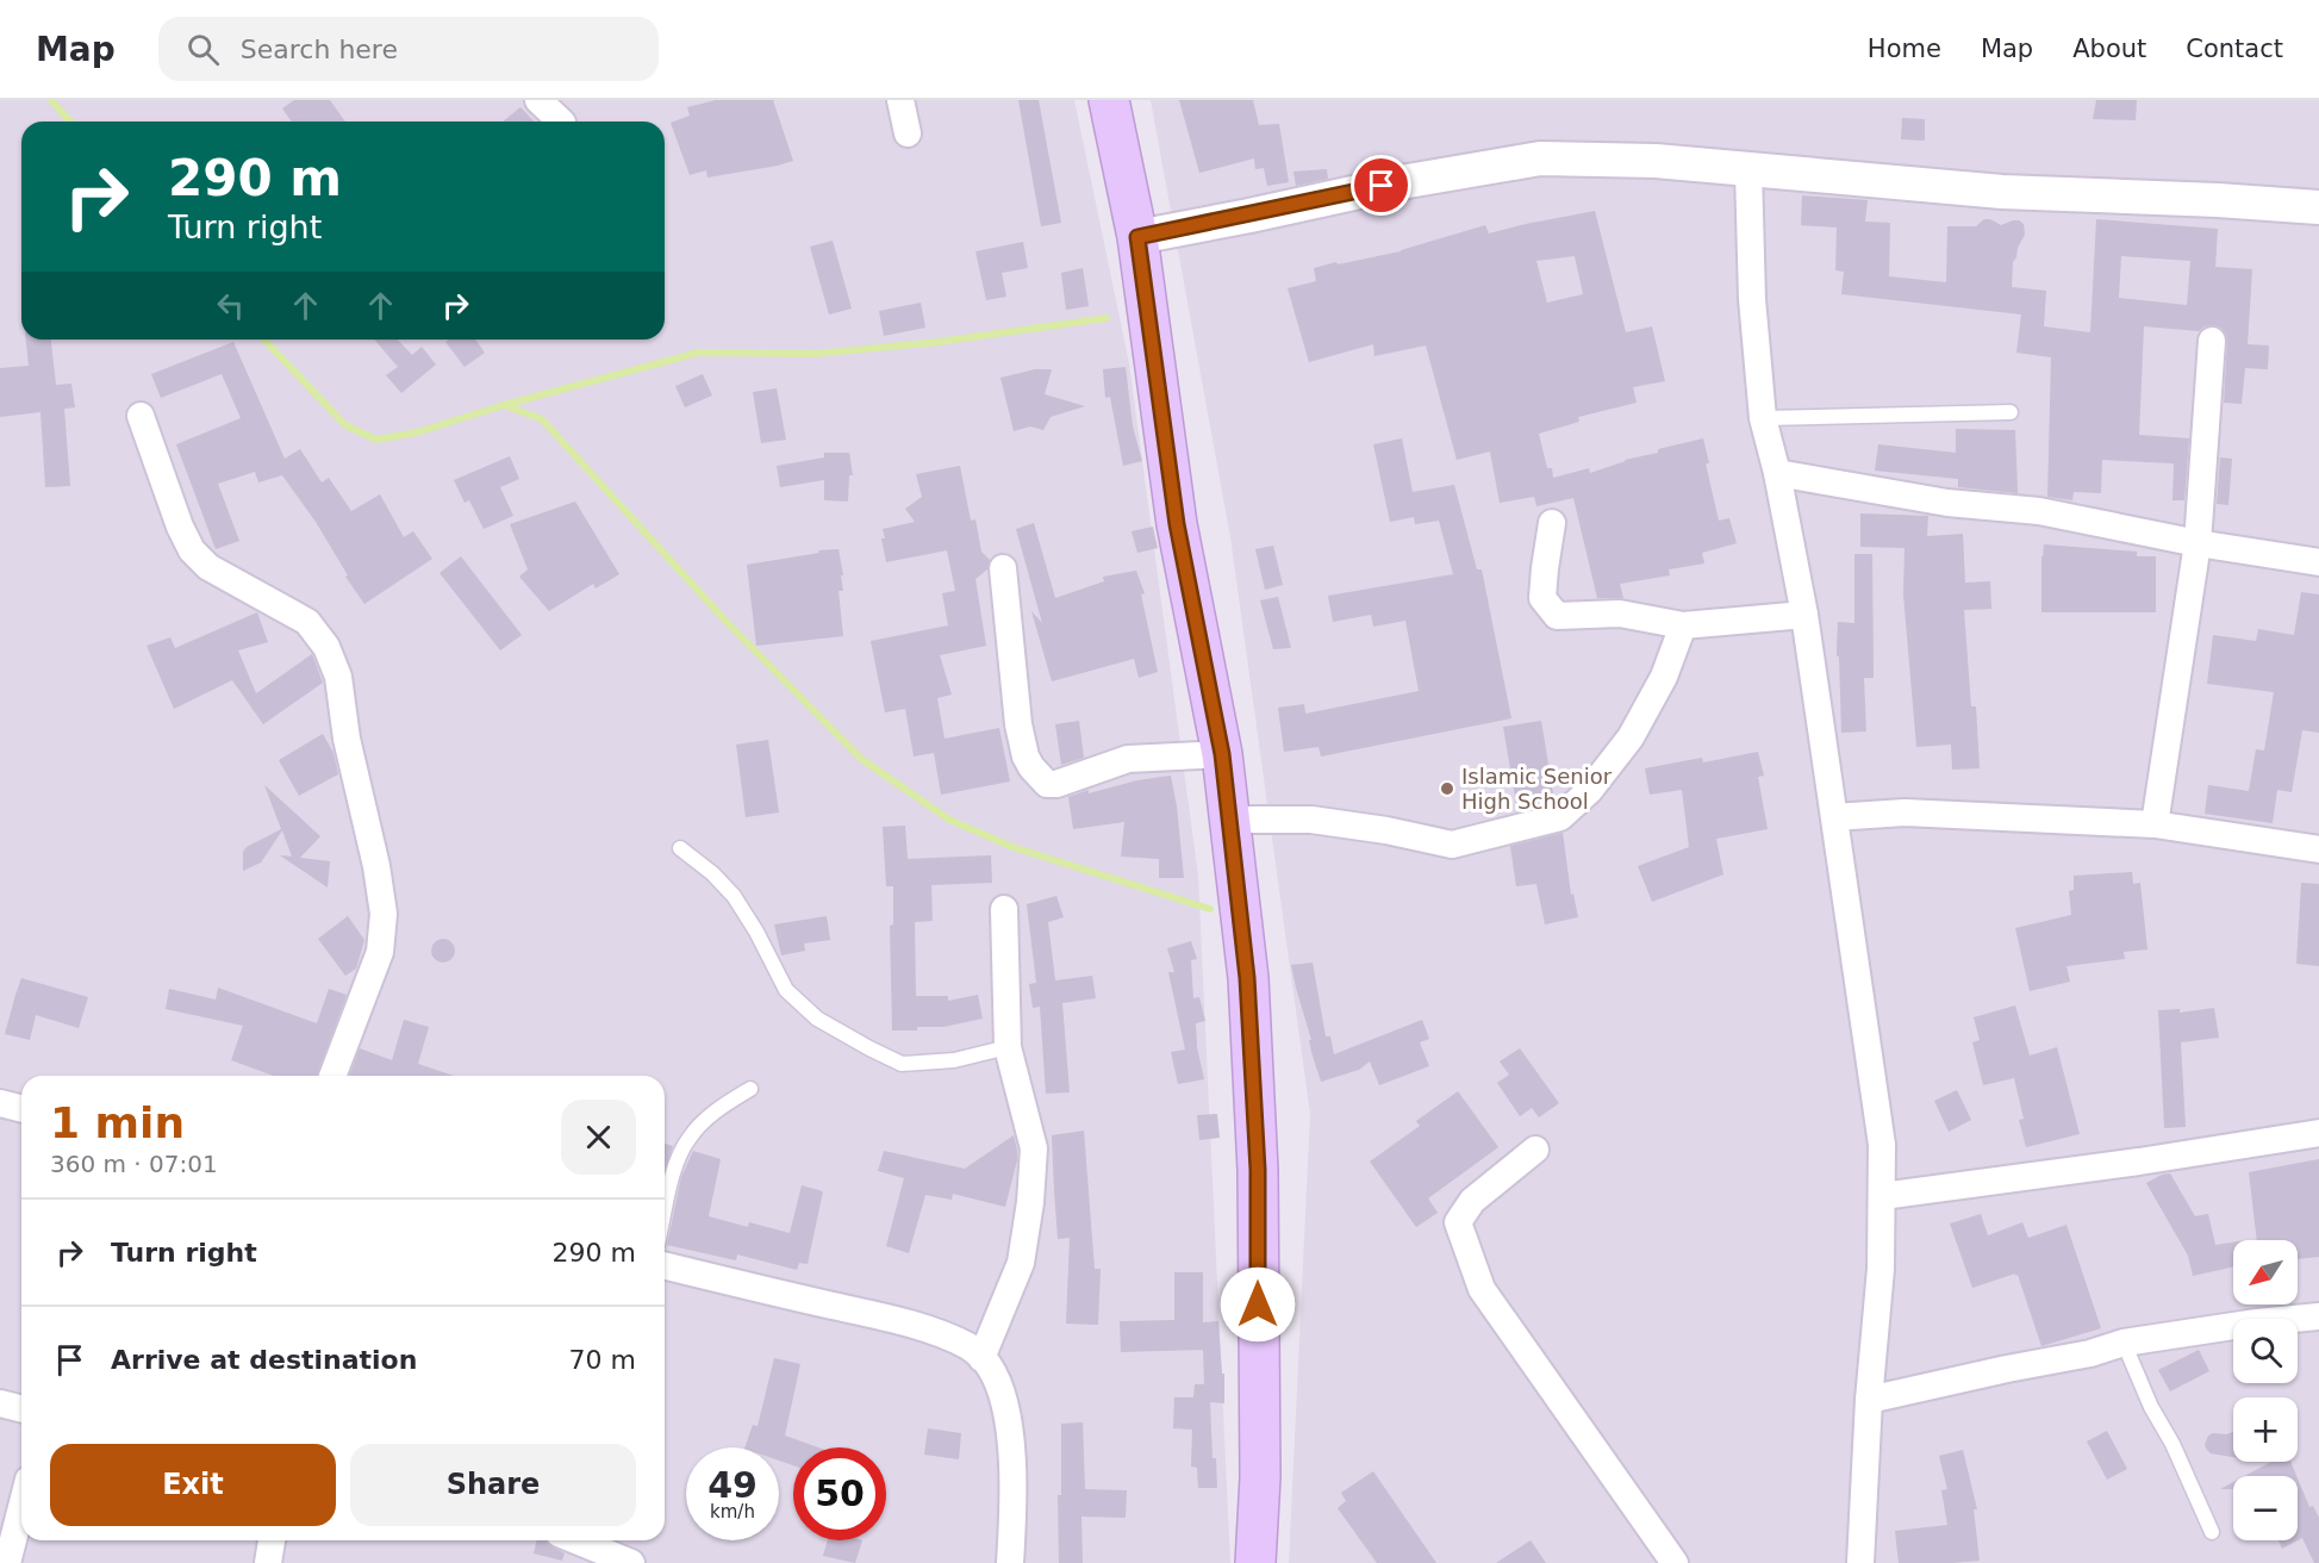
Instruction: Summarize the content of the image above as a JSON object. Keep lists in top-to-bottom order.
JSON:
{
  "places": ["Islamic Senior High School"],
  "north": "bottom left",
  "page": {
    "header": "Map",
    "search": "Search here",
    "nav": [
      "Home",
      "Map",
      "About",
      "Contact"
    ],
    "turn": ["290 m", "Turn right"],
    "heading": ["1 min", "360 m · 07:01"],
    "list": [
      {
        "name": "Turn right",
        "value": "290 m"
      },
      {
        "name": "Arrive at destination",
        "value": "70 m"
      }
    ],
    "map_buttons": ["+", "−"],
    "buttons": ["Exit", "Share"],
    "speed": "49 km/h",
    "limit": "50"
  }
}
